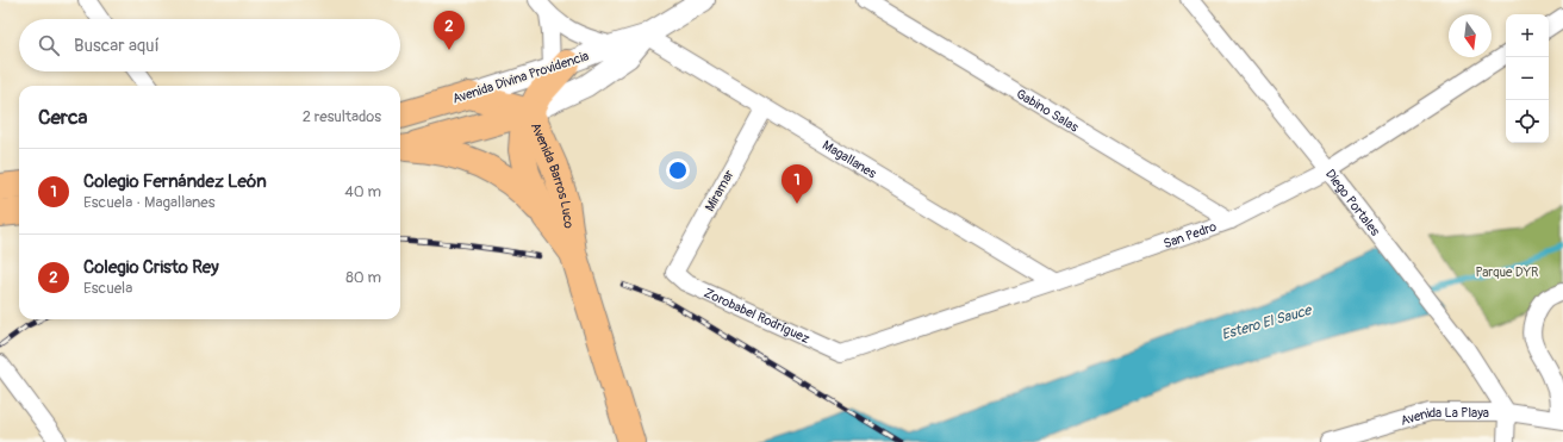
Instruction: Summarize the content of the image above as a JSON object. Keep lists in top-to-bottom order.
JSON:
{
  "streets": {
    "main road": ["Avenida Divina Providencia", "Avenida Barros Luco"],
    "street": [
      "Gabino Salas",
      "Magallanes",
      "Miramar",
      "Diego Portales",
      "San Pedro",
      "Zorobabel Rodríguez",
      "Avenida La Playa"
    ]
  },
  "crossings": [
    ["Avenida Divina Providencia", "Magallanes"],
    ["Avenida Divina Providencia", "Avenida Barros Luco"],
    ["Gabino Salas", "San Pedro"],
    ["Magallanes", "Miramar"],
    ["Magallanes", "San Pedro"],
    ["Miramar", "Zorobabel Rodríguez"],
    ["Diego Portales", "San Pedro"],
    ["Diego Portales", "Avenida La Playa"],
    ["San Pedro", "Zorobabel Rodríguez"]
  ],
  "water": ["Estero El Sauce"],
  "parks": ["Parque DYR"],
  "north": "bottom",
  "page": {
    "pins": ["2", "1"],
    "map_buttons": ["+", "−"],
    "search": "Buscar aquí",
    "heading": ["Cerca", "2 resultados"],
    "list": [
      {
        "mark": "1",
        "name": "Colegio Fernández León",
        "note": "Escuela · Magallanes",
        "value": "40 m"
      },
      {
        "mark": "2",
        "name": "Colegio Cristo Rey",
        "note": "Escuela",
        "value": "80 m"
      }
    ]
  }
}
